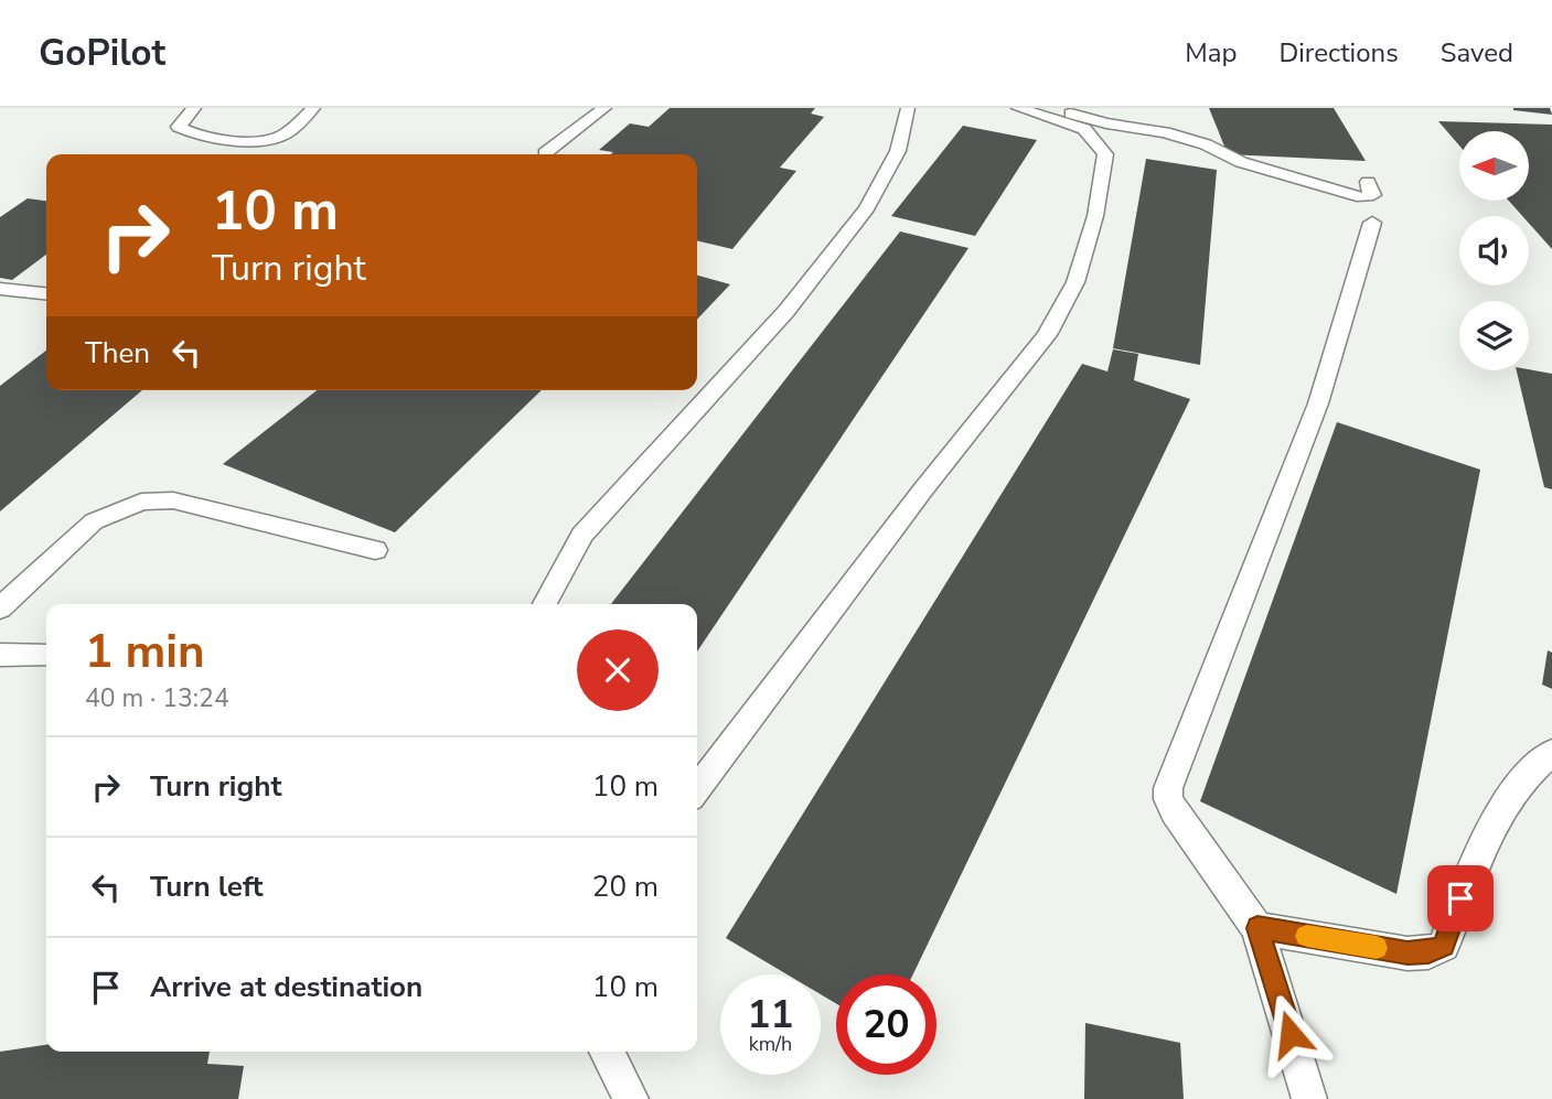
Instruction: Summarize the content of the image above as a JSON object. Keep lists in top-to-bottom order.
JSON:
{
  "north": "left",
  "page": {
    "header": "GoPilot",
    "nav": ["Map", "Directions", "Saved"],
    "turn": ["10 m", "Turn right"],
    "then": "Then",
    "heading": ["1 min", "40 m · 13:24"],
    "list": [
      {
        "name": "Turn right",
        "value": "10 m"
      },
      {
        "name": "Turn left",
        "value": "20 m"
      },
      {
        "name": "Arrive at destination",
        "value": "10 m"
      }
    ],
    "speed": "11 km/h",
    "limit": "20"
  }
}
